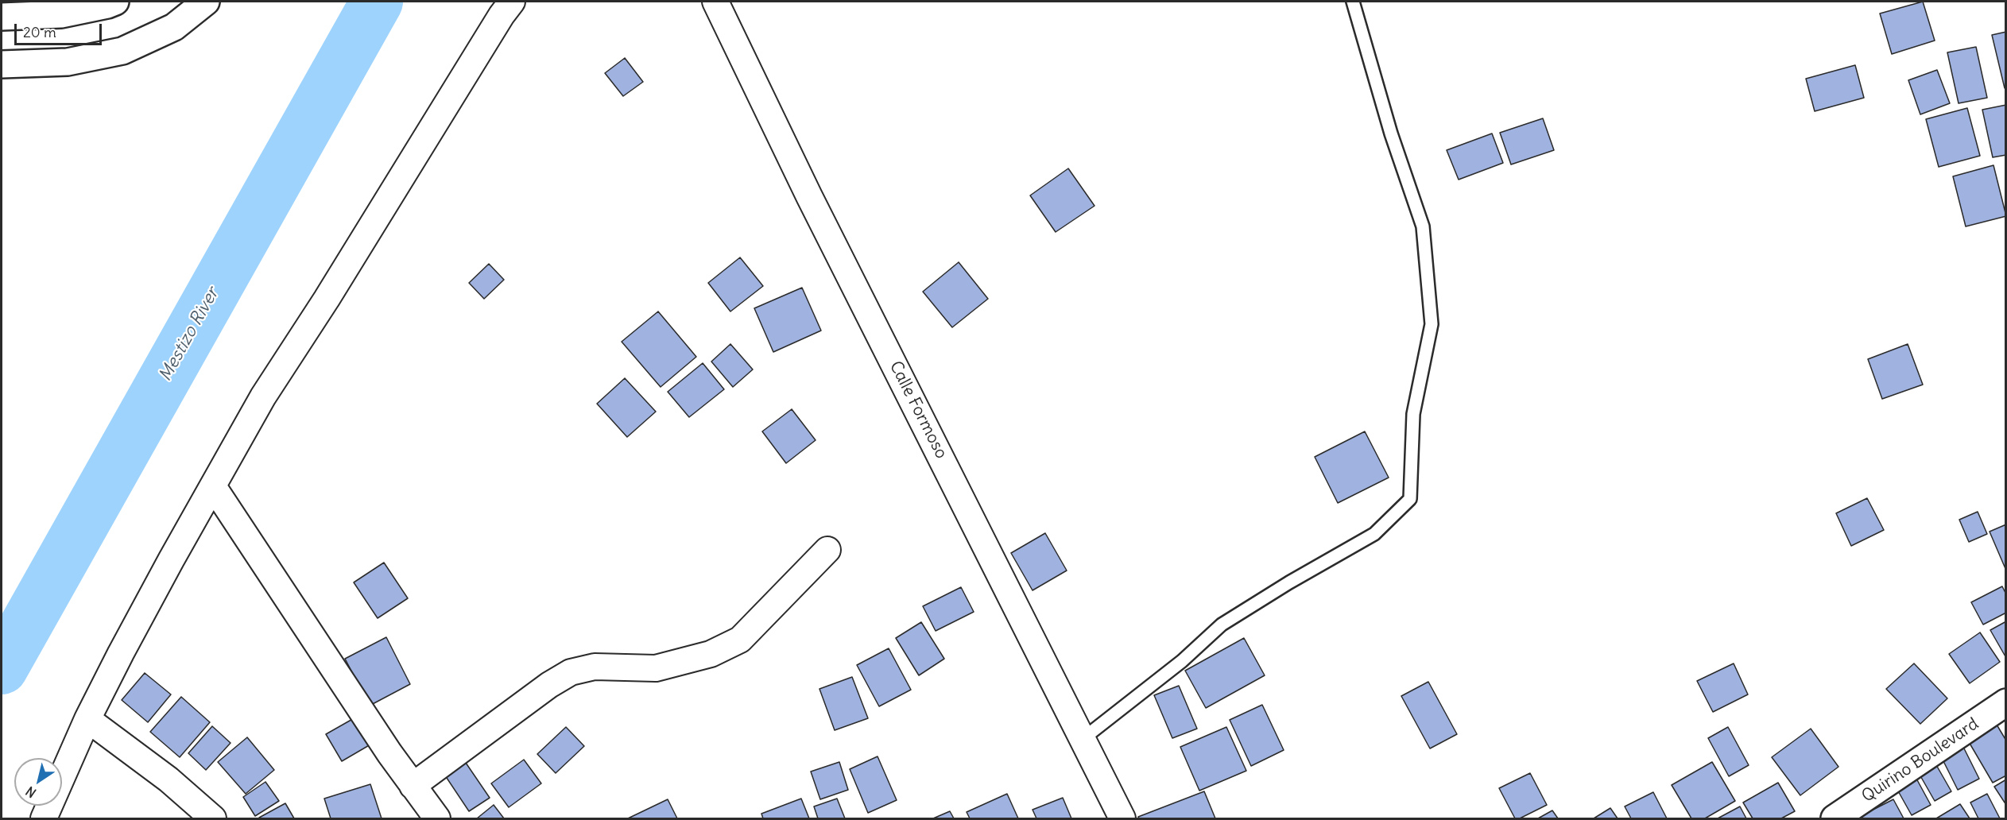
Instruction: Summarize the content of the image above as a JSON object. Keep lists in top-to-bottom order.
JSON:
{
  "streets": {
    "main road": ["Quirino Boulevard"],
    "street": ["Calle Formoso"]
  },
  "water": ["Mestizo River"],
  "scale_bar": "20 m",
  "north": "bottom left"
}
